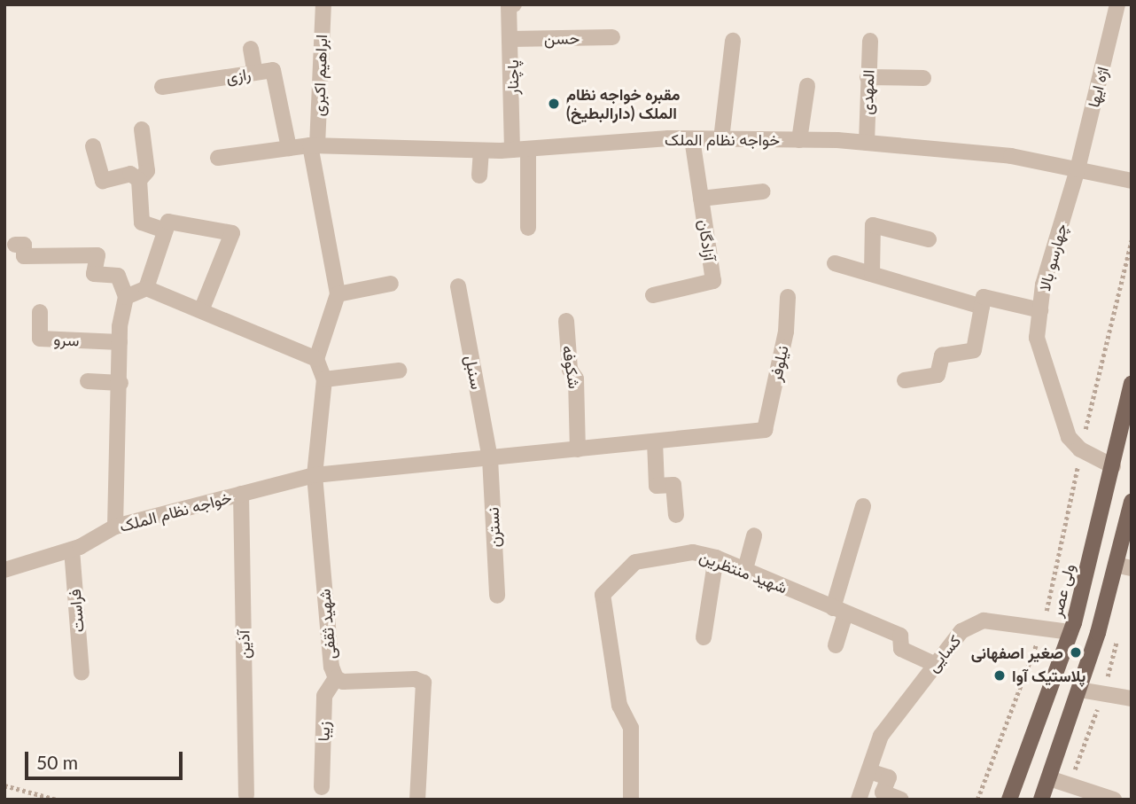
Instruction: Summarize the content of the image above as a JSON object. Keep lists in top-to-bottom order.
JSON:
{
  "streets": {
    "main road": ["ولی عصر"],
    "street": [
      "حسن",
      "رازی",
      "ابراهیم اکبری",
      "پاچنار",
      "اژه ایها",
      "المهدی",
      "خواجه نظام الملک",
      "آزادگان",
      "چهارسو بالا",
      "سرو",
      "نیلوفر",
      "شکوفه",
      "سنبل",
      "نسترن",
      "شهید منتظرین",
      "فراست",
      "شهید ثقفی",
      "آذین",
      "کسایی",
      "زیبا"
    ]
  },
  "crossings": [
    ["حسن", "پاچنار"],
    ["رازی", "خواجه نظام الملک"],
    ["ابراهیم اکبری", "خواجه نظام الملک"],
    ["پاچنار", "خواجه نظام الملک"],
    ["اژه ایها", "خواجه نظام الملک"],
    ["اژه ایها", "چهارسو بالا"],
    ["المهدی", "خواجه نظام الملک"],
    ["خواجه نظام الملک", "آزادگان"],
    ["خواجه نظام الملک", "چهارسو بالا"],
    ["خواجه نظام الملک", "نیلوفر"],
    ["خواجه نظام الملک", "شکوفه"],
    ["خواجه نظام الملک", "سنبل"],
    ["خواجه نظام الملک", "نسترن"],
    ["خواجه نظام الملک", "فراست"],
    ["خواجه نظام الملک", "شهید ثقفی"],
    ["خواجه نظام الملک", "آذین"],
    ["سنبل", "نسترن"],
    ["شهید منتظرین", "کسایی"],
    ["ولی عصر", "کسایی"],
    ["شهید ثقفی", "زیبا"]
  ],
  "places": ["مقبره خواجه نظام الملک (دارالبطیخ)", "صغیر اصفهانی", "پلاستیک آوا"],
  "scale_bar": "50 m"
}
